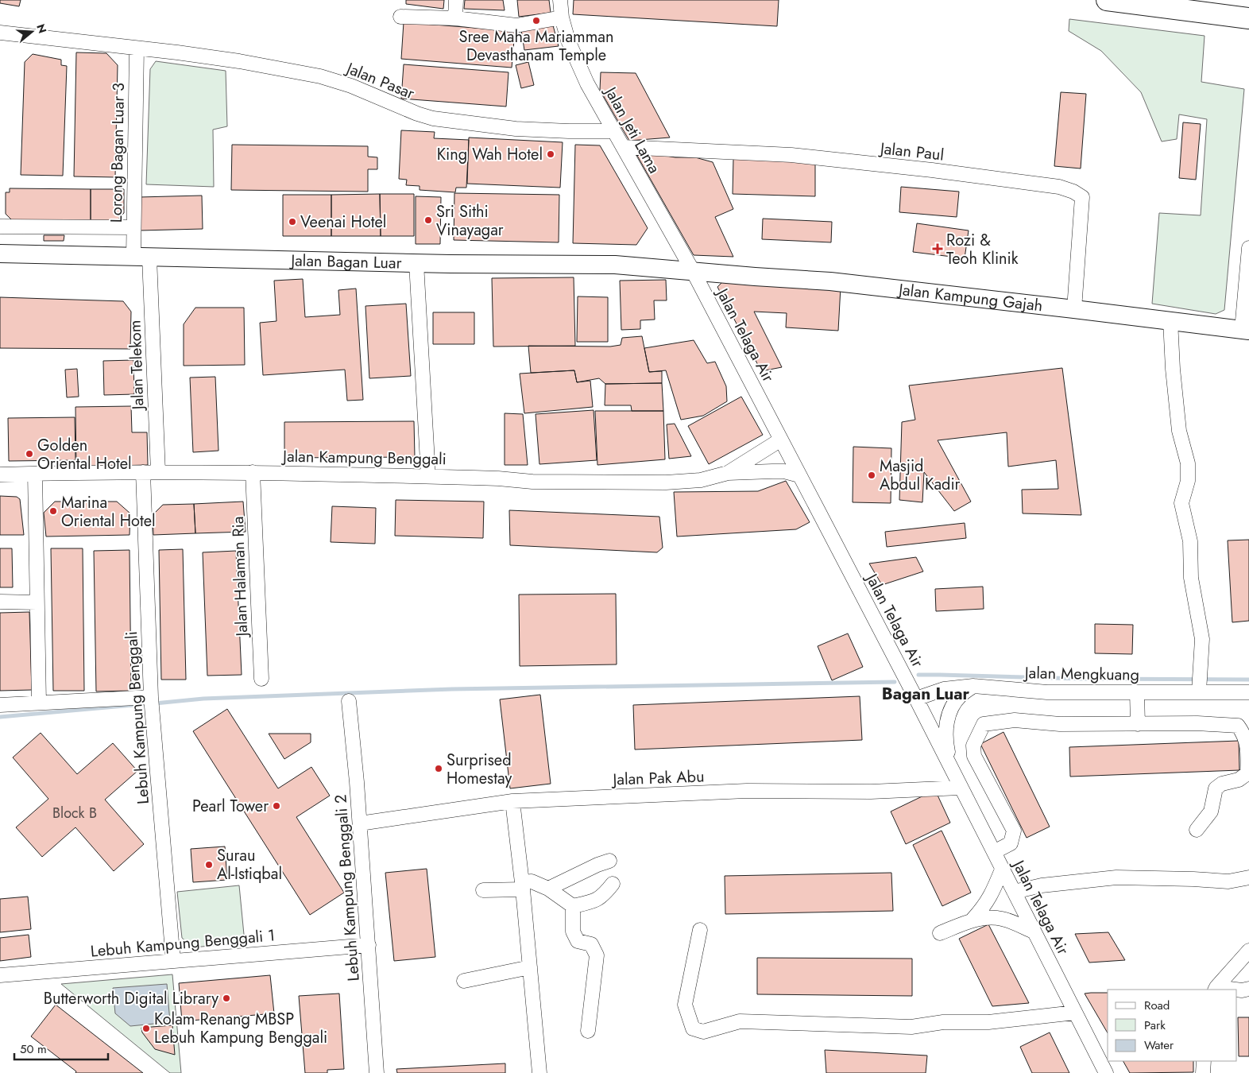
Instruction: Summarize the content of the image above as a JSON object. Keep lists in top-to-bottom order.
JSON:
{
  "streets": {
    "main road": ["Jalan Bagan Luar", "Jalan Kampung Gajah"],
    "street": [
      "Jalan Pasar",
      "Jalan Jeti Lama",
      "Jalan Paul",
      "Lorong Bagan Luar 3",
      "Jalan Telaga Air",
      "Jalan Telekom",
      "Jalan Kampung Benggali",
      "Jalan Halaman Ria",
      "Jalan Mengkuang",
      "Lebuh Kampung Benggali",
      "Jalan Pak Abu",
      "Lebuh Kampung Benggali 2",
      "Lebuh Kampung Benggali 1"
    ]
  },
  "crossings": [
    ["Jalan Pasar", "Jalan Jeti Lama"],
    ["Jalan Pasar", "Lorong Bagan Luar 3"],
    ["Jalan Jeti Lama", "Jalan Paul"],
    ["Jalan Jeti Lama", "Jalan Bagan Luar"],
    ["Jalan Jeti Lama", "Jalan Kampung Gajah"],
    ["Jalan Jeti Lama", "Jalan Telaga Air"],
    ["Jalan Paul", "Jalan Kampung Gajah"],
    ["Lorong Bagan Luar 3", "Jalan Bagan Luar"],
    ["Lorong Bagan Luar 3", "Jalan Telekom"],
    ["Jalan Bagan Luar", "Jalan Kampung Gajah"],
    ["Jalan Bagan Luar", "Jalan Telaga Air"],
    ["Jalan Bagan Luar", "Jalan Telekom"],
    ["Jalan Kampung Gajah", "Jalan Telaga Air"],
    ["Jalan Telaga Air", "Jalan Mengkuang"],
    ["Jalan Telaga Air", "Jalan Pak Abu"],
    ["Jalan Telekom", "Jalan Kampung Benggali"],
    ["Jalan Kampung Benggali", "Jalan Halaman Ria"],
    ["Jalan Kampung Benggali", "Lebuh Kampung Benggali"],
    ["Lebuh Kampung Benggali", "Lebuh Kampung Benggali 1"],
    ["Jalan Pak Abu", "Lebuh Kampung Benggali 2"],
    ["Lebuh Kampung Benggali 2", "Lebuh Kampung Benggali 1"]
  ],
  "districts": ["Bagan Luar"],
  "places": {
    "other": [
      "Sree Maha Mariamman Devasthanam Temple",
      "King Wah Hotel",
      "Sri Sithi Vinayagar",
      "Veenai Hotel",
      "Golden Oriental Hotel",
      "Masjid Abdul Kadir",
      "Marina Oriental Hotel",
      "Surprised Homestay",
      "Pearl Tower",
      "Surau Al-Istiqbal",
      "Butterworth Digital Library",
      "Kolam Renang MBSP Lebuh Kampung Benggali"
    ],
    "health": ["Rozi & Teoh Klinik"]
  },
  "house_numbers": ["Block B"],
  "legend": ["Road", "Park", "Water"],
  "scale_bar": "50 m",
  "north": "right"
}
